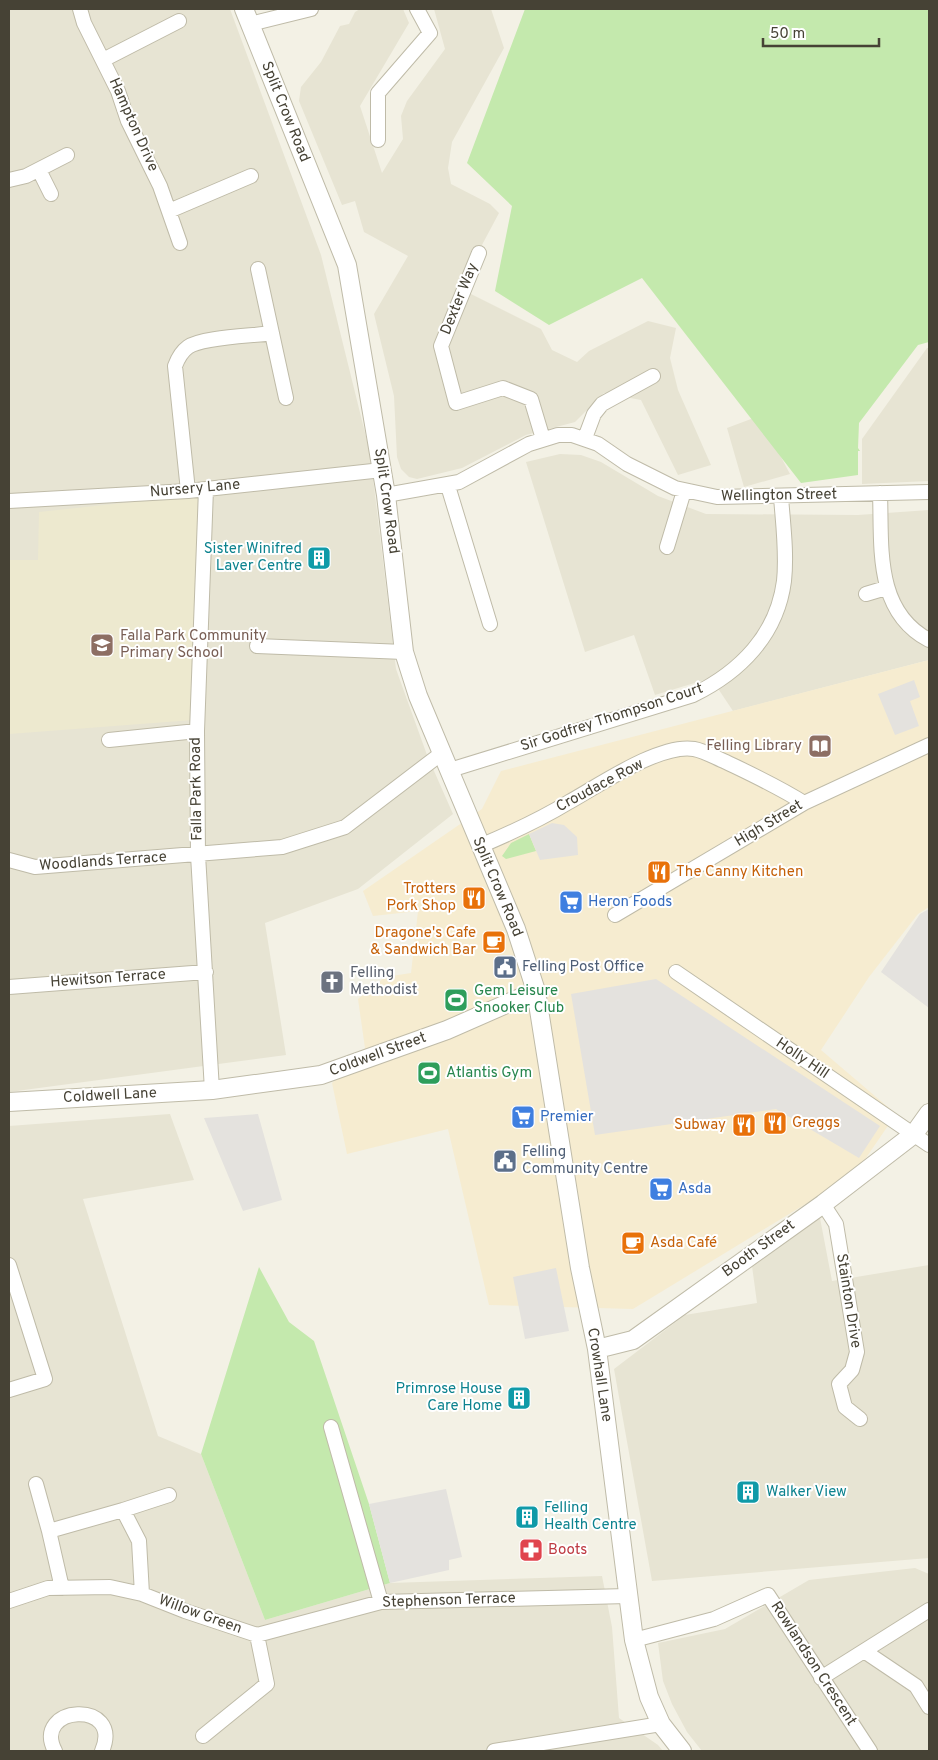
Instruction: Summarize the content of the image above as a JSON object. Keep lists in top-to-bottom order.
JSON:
{
  "streets": {
    "street": [
      "Split Crow Road",
      "Hampton Drive",
      "Dexter Way",
      "Nursery Lane",
      "Wellington Street",
      "Sir Godfrey Thompson Court",
      "Croudace Row",
      "Falla Park Road",
      "High Street",
      "Woodlands Terrace",
      "Hewitson Terrace",
      "Coldwell Street",
      "Holly Hill",
      "Coldwell Lane",
      "Booth Street",
      "Stainton Drive",
      "Crowhall Lane",
      "Stephenson Terrace",
      "Willow Green",
      "Rowlandson Crescent"
    ]
  },
  "crossings": [
    ["Split Crow Road", "Nursery Lane"],
    ["Split Crow Road", "Wellington Street"],
    ["Split Crow Road", "Sir Godfrey Thompson Court"],
    ["Split Crow Road", "Croudace Row"],
    ["Split Crow Road", "Woodlands Terrace"],
    ["Split Crow Road", "Coldwell Street"],
    ["Split Crow Road", "Crowhall Lane"],
    ["Dexter Way", "Wellington Street"],
    ["Nursery Lane", "Falla Park Road"],
    ["Wellington Street", "Sir Godfrey Thompson Court"],
    ["Croudace Row", "High Street"],
    ["Falla Park Road", "Woodlands Terrace"],
    ["Falla Park Road", "Hewitson Terrace"],
    ["Falla Park Road", "Coldwell Street"],
    ["Falla Park Road", "Coldwell Lane"],
    ["Coldwell Street", "Coldwell Lane"],
    ["Coldwell Street", "Crowhall Lane"],
    ["Holly Hill", "Booth Street"],
    ["Booth Street", "Stainton Drive"],
    ["Booth Street", "Crowhall Lane"],
    ["Crowhall Lane", "Stephenson Terrace"],
    ["Crowhall Lane", "Rowlandson Crescent"],
    ["Stephenson Terrace", "Willow Green"]
  ],
  "places": {
    "building": [
      "Sister Winifred Laver Centre",
      "Primrose House Care Home",
      "Walker View",
      "Felling Health Centre"
    ],
    "school or university": ["Falla Park Community Primary School"],
    "library": ["Felling Library"],
    "restaurant": [
      "The Canny Kitchen",
      "Trotters Pork Shop",
      "Greggs",
      "Subway"
    ],
    "supermarket": ["Heron Foods", "Premier", "Asda"],
    "cafe": ["Dragone's Cafe & Sandwich Bar", "Asda Café"],
    "public building": ["Felling Post Office", "Felling Community Centre"],
    "church": ["Felling Methodist"],
    "sports": ["Gem Leisure Snooker Club", "Atlantis Gym"],
    "pharmacy": ["Boots"]
  },
  "scale_bar": "50 m"
}
